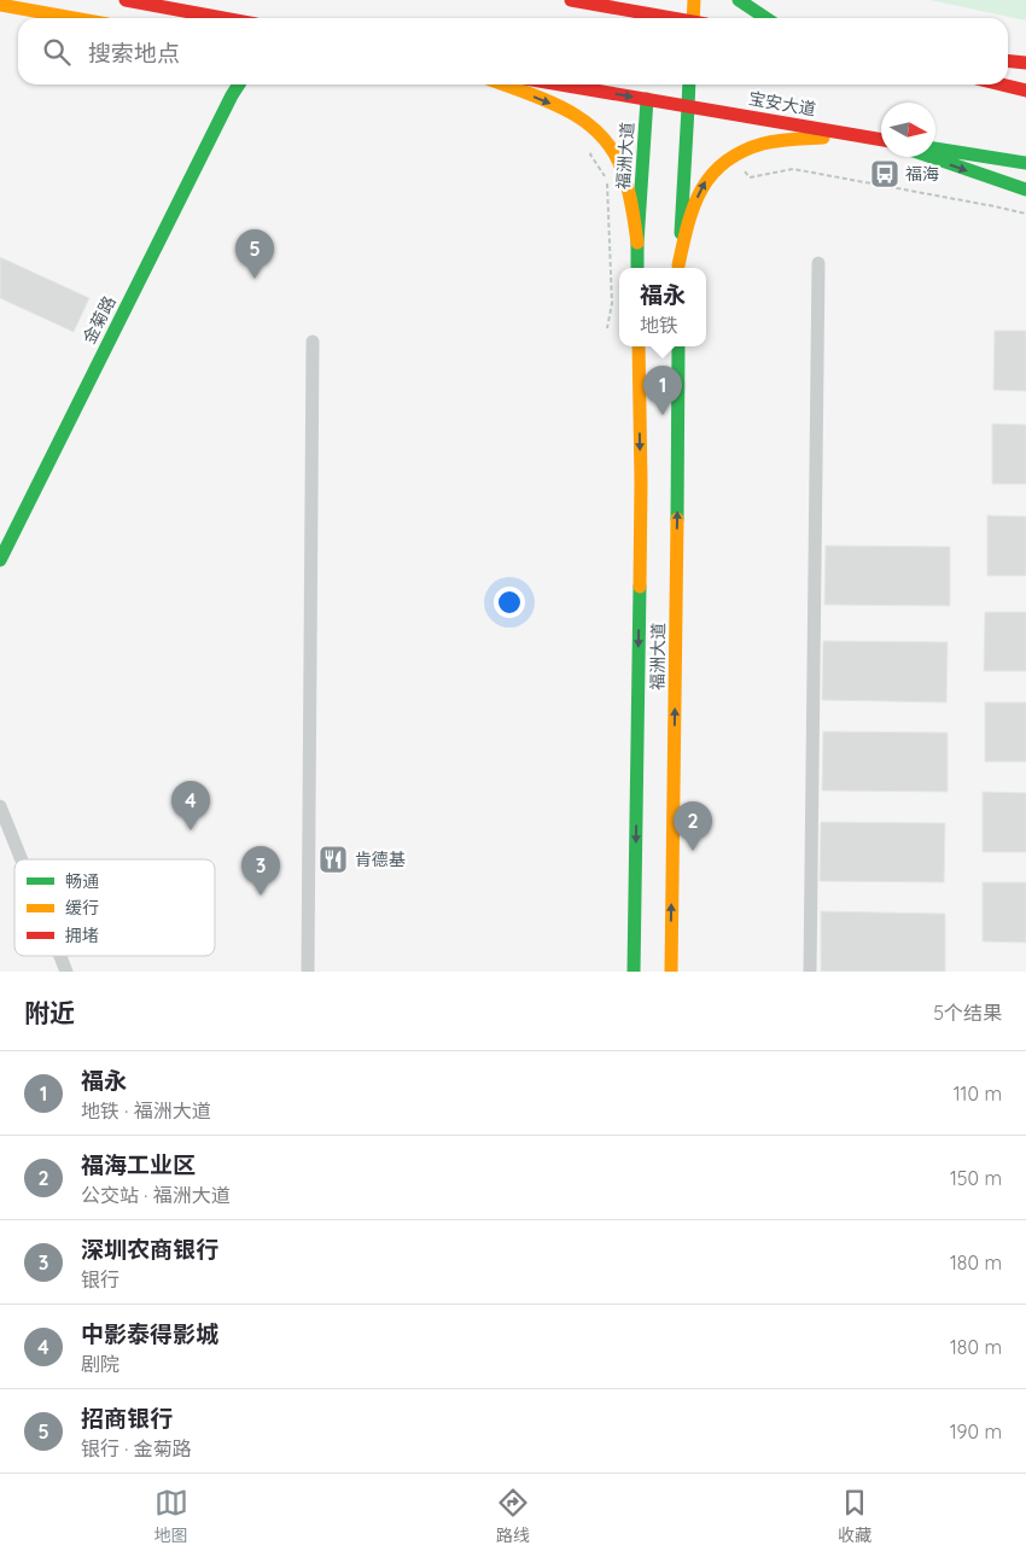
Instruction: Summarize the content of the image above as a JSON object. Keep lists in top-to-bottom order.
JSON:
{
  "streets": {
    "main road": ["宝安大道", "福洲大道", "金菊路"]
  },
  "crossings": [
    ["宝安大道", "福洲大道"]
  ],
  "places": {
    "bus stop": ["福海"],
    "restaurant": ["肯德基"]
  },
  "legend": ["畅通", "缓行", "拥堵"],
  "north": "right",
  "page": {
    "search": "搜索地点",
    "pins": [
      "5",
      "1",
      "4",
      "2",
      "3"
    ],
    "popup": ["福永", "地铁"],
    "heading": ["附近", "5个结果"],
    "list": [
      {
        "mark": "1",
        "name": "福永",
        "note": "地铁 · 福洲大道",
        "value": "110 m"
      },
      {
        "mark": "2",
        "name": "福海工业区",
        "note": "公交站 · 福洲大道",
        "value": "150 m"
      },
      {
        "mark": "3",
        "name": "深圳农商银行",
        "note": "银行",
        "value": "180 m"
      },
      {
        "mark": "4",
        "name": "中影泰得影城",
        "note": "剧院",
        "value": "180 m"
      },
      {
        "mark": "5",
        "name": "招商银行",
        "note": "银行 · 金菊路",
        "value": "190 m"
      }
    ],
    "nav": ["地图", "路线", "收藏"]
  }
}
